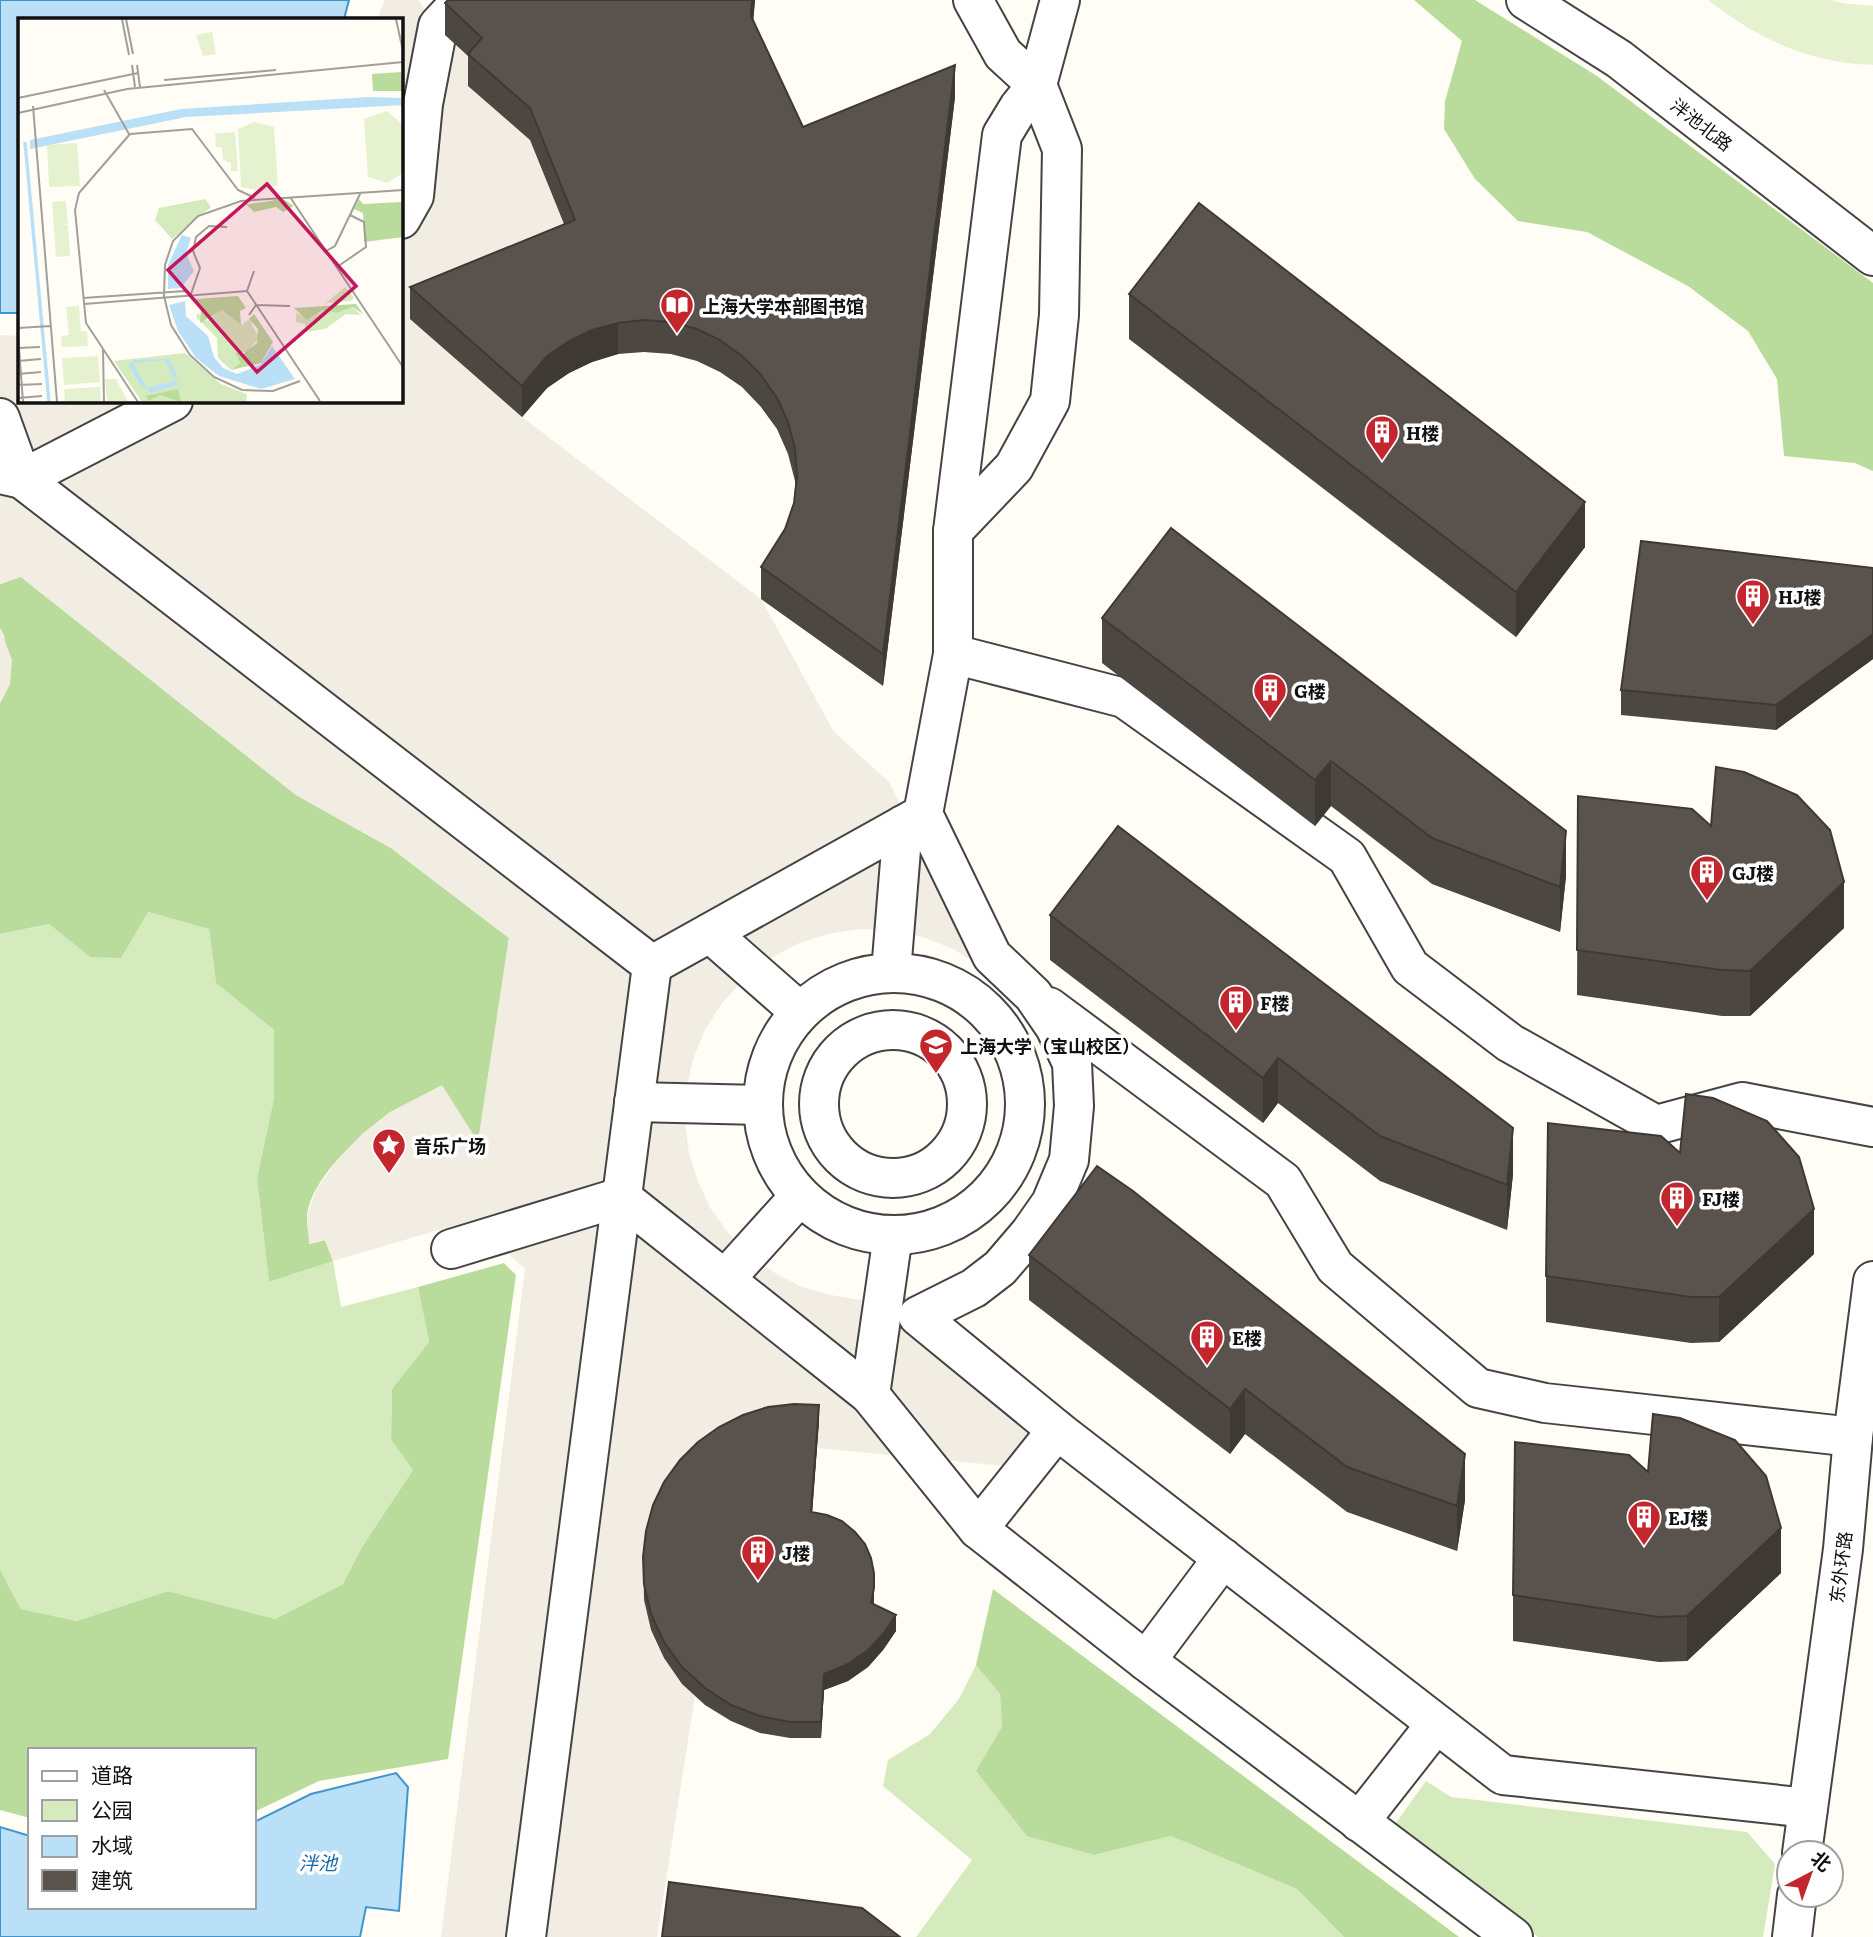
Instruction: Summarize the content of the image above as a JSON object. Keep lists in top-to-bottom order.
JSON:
{
  "streets": {
    "street": ["泮池北路", "东外环路"]
  },
  "water": ["泮池"],
  "places": {
    "library": ["上海大学本部图书馆"],
    "building": [
      "H楼",
      "HJ楼",
      "G楼",
      "GJ楼",
      "F楼",
      "FJ楼",
      "E楼",
      "EJ楼",
      "J楼"
    ],
    "school or university": ["上海大学（宝山校区）"],
    "place": ["音乐广场"]
  },
  "legend": [
    "道路",
    "公园",
    "水域",
    "建筑"
  ],
  "north": "top right"
}
